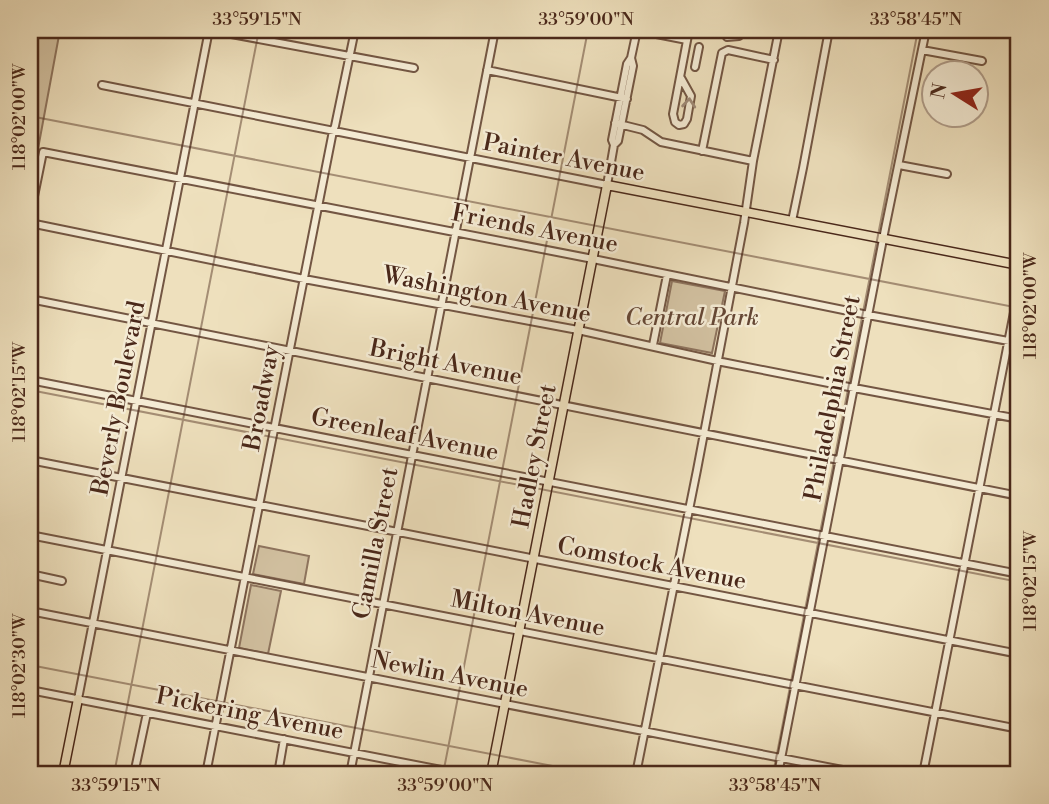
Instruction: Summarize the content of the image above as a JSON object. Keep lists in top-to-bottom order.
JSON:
{
  "streets": {
    "main road": ["Painter Avenue", "Beverly Boulevard", "Hadley Street"],
    "street": [
      "Friends Avenue",
      "Washington Avenue",
      "Bright Avenue",
      "Broadway",
      "Philadelphia Street",
      "Greenleaf Avenue",
      "Camilla Street",
      "Comstock Avenue",
      "Milton Avenue",
      "Newlin Avenue",
      "Pickering Avenue"
    ]
  },
  "crossings": [
    ["Painter Avenue", "Beverly Boulevard"],
    ["Painter Avenue", "Broadway"],
    ["Painter Avenue", "Philadelphia Street"],
    ["Painter Avenue", "Hadley Street"],
    ["Painter Avenue", "Camilla Street"],
    ["Friends Avenue", "Beverly Boulevard"],
    ["Friends Avenue", "Broadway"],
    ["Friends Avenue", "Philadelphia Street"],
    ["Friends Avenue", "Hadley Street"],
    ["Friends Avenue", "Camilla Street"],
    ["Washington Avenue", "Beverly Boulevard"],
    ["Washington Avenue", "Broadway"],
    ["Washington Avenue", "Philadelphia Street"],
    ["Washington Avenue", "Hadley Street"],
    ["Washington Avenue", "Camilla Street"],
    ["Bright Avenue", "Beverly Boulevard"],
    ["Bright Avenue", "Broadway"],
    ["Bright Avenue", "Philadelphia Street"],
    ["Bright Avenue", "Hadley Street"],
    ["Bright Avenue", "Camilla Street"],
    ["Beverly Boulevard", "Greenleaf Avenue"],
    ["Beverly Boulevard", "Comstock Avenue"],
    ["Beverly Boulevard", "Milton Avenue"],
    ["Beverly Boulevard", "Newlin Avenue"],
    ["Beverly Boulevard", "Pickering Avenue"],
    ["Broadway", "Greenleaf Avenue"],
    ["Broadway", "Comstock Avenue"],
    ["Broadway", "Milton Avenue"],
    ["Broadway", "Newlin Avenue"],
    ["Broadway", "Pickering Avenue"],
    ["Philadelphia Street", "Greenleaf Avenue"],
    ["Philadelphia Street", "Comstock Avenue"],
    ["Philadelphia Street", "Milton Avenue"],
    ["Philadelphia Street", "Newlin Avenue"],
    ["Greenleaf Avenue", "Hadley Street"],
    ["Greenleaf Avenue", "Camilla Street"],
    ["Hadley Street", "Comstock Avenue"],
    ["Hadley Street", "Milton Avenue"],
    ["Hadley Street", "Newlin Avenue"],
    ["Camilla Street", "Comstock Avenue"],
    ["Camilla Street", "Milton Avenue"],
    ["Camilla Street", "Newlin Avenue"],
    ["Camilla Street", "Pickering Avenue"]
  ],
  "parks": ["Central Park"],
  "north": "left",
  "coordinates": [
    "33°59'15\"N",
    "33°59'00\"N",
    "33°58'45\"N",
    "118°02'00\"W",
    "118°02'15\"W",
    "118°02'30\"W"
  ]
}
